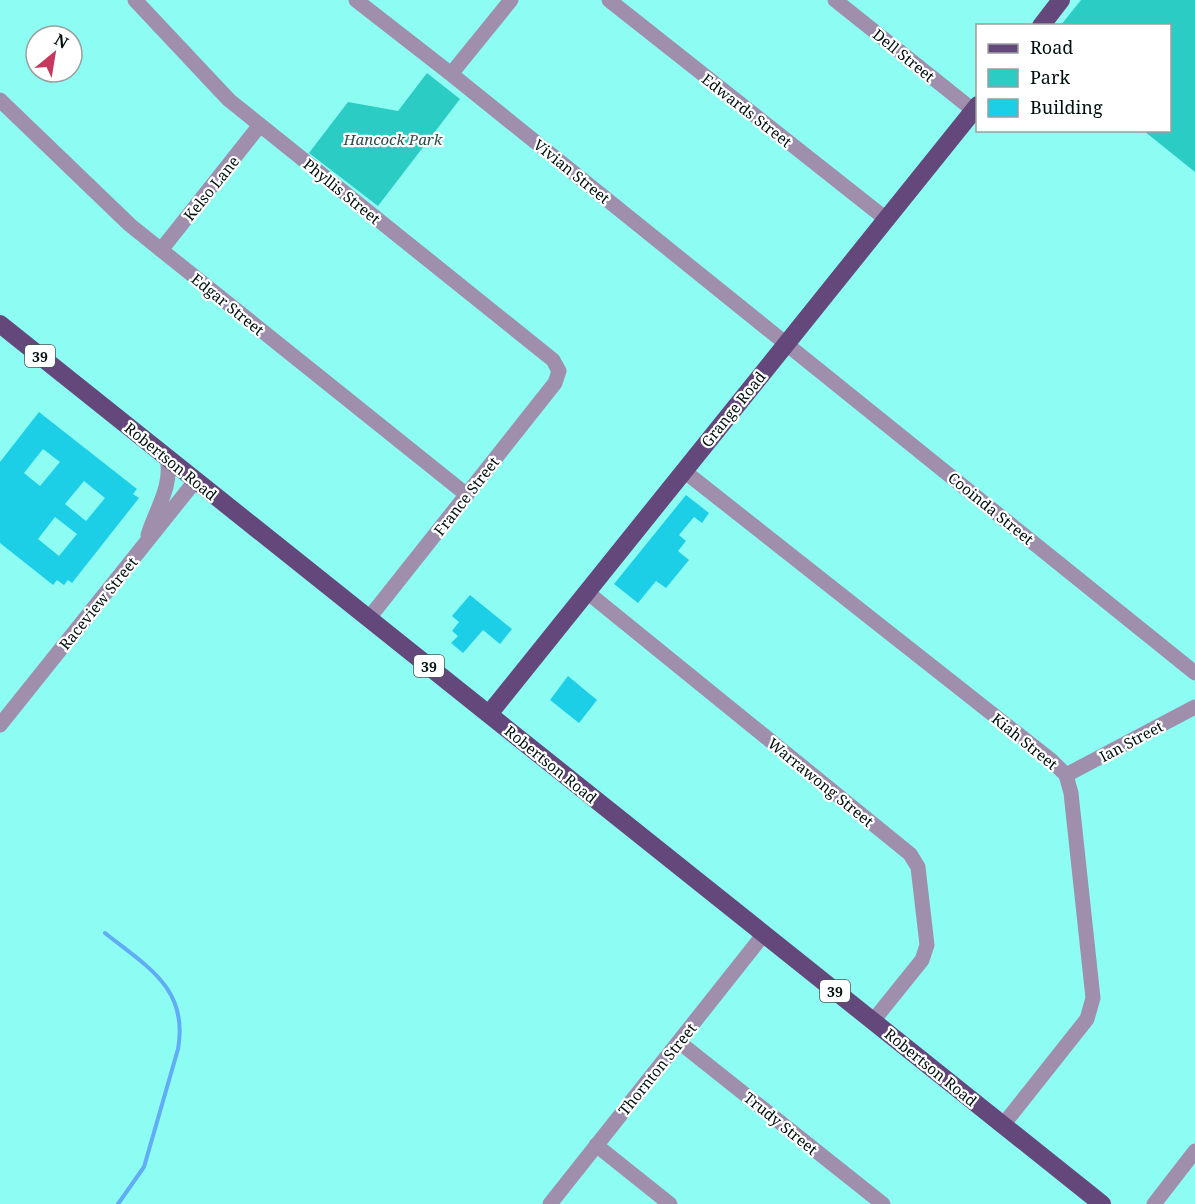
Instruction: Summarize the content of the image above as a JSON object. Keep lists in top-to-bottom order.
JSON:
{
  "streets": {
    "main road": ["39", "Grange Road", "Robertson Road"],
    "street": [
      "Dell Street",
      "Edwards Street",
      "Vivian Street",
      "Kelso Lane",
      "Phyllis Street",
      "Edgar Street",
      "France Street",
      "Cooinda Street",
      "Raceview Street",
      "Kiah Street",
      "Ian Street",
      "Warrawong Street",
      "Thornton Street",
      "Trudy Street"
    ]
  },
  "crossings": [
    ["Dell Street", "Grange Road"],
    ["Edwards Street", "Grange Road"],
    ["Vivian Street", "Grange Road"],
    ["Vivian Street", "Cooinda Street"],
    ["Kelso Lane", "Phyllis Street"],
    ["Kelso Lane", "Edgar Street"],
    ["Phyllis Street", "France Street"],
    ["Edgar Street", "France Street"],
    ["Grange Road", "Robertson Road"],
    ["Grange Road", "Cooinda Street"],
    ["Grange Road", "Kiah Street"],
    ["Grange Road", "Warrawong Street"],
    ["Robertson Road", "France Street"],
    ["Robertson Road", "Raceview Street"],
    ["Robertson Road", "Kiah Street"],
    ["Robertson Road", "Warrawong Street"],
    ["Robertson Road", "Thornton Street"],
    ["Kiah Street", "Ian Street"],
    ["Thornton Street", "Trudy Street"]
  ],
  "parks": ["Hancock Park"],
  "legend": ["Road", "Park", "Building"],
  "north": "top right"
}
